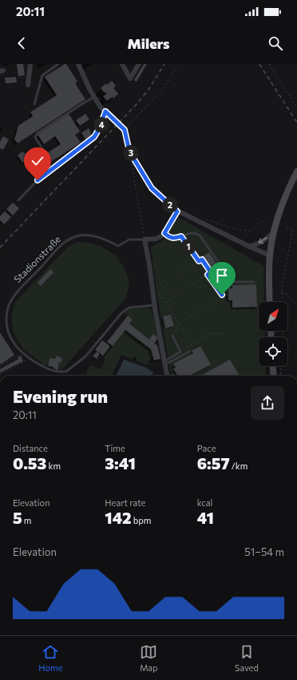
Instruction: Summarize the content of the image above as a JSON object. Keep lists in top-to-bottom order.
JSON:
{
  "streets": {
    "street": ["Stadionstraße"]
  },
  "north": "top right",
  "page": {
    "status": "20:11",
    "header": "Milers",
    "pins": [
      "4",
      "3",
      "2",
      "1"
    ],
    "heading": ["Evening run", "20:11"],
    "stats": [
      ["Distance", "0.53 km"],
      ["Time", "3:41"],
      ["Pace", "6:57 /km"],
      ["Elevation", "5 m"],
      ["Heart rate", "142 bpm"],
      ["kcal", "41"]
    ],
    "chart": ["Elevation", "51–54 m"],
    "tabs": ["Home", "Map", "Saved"]
  }
}
